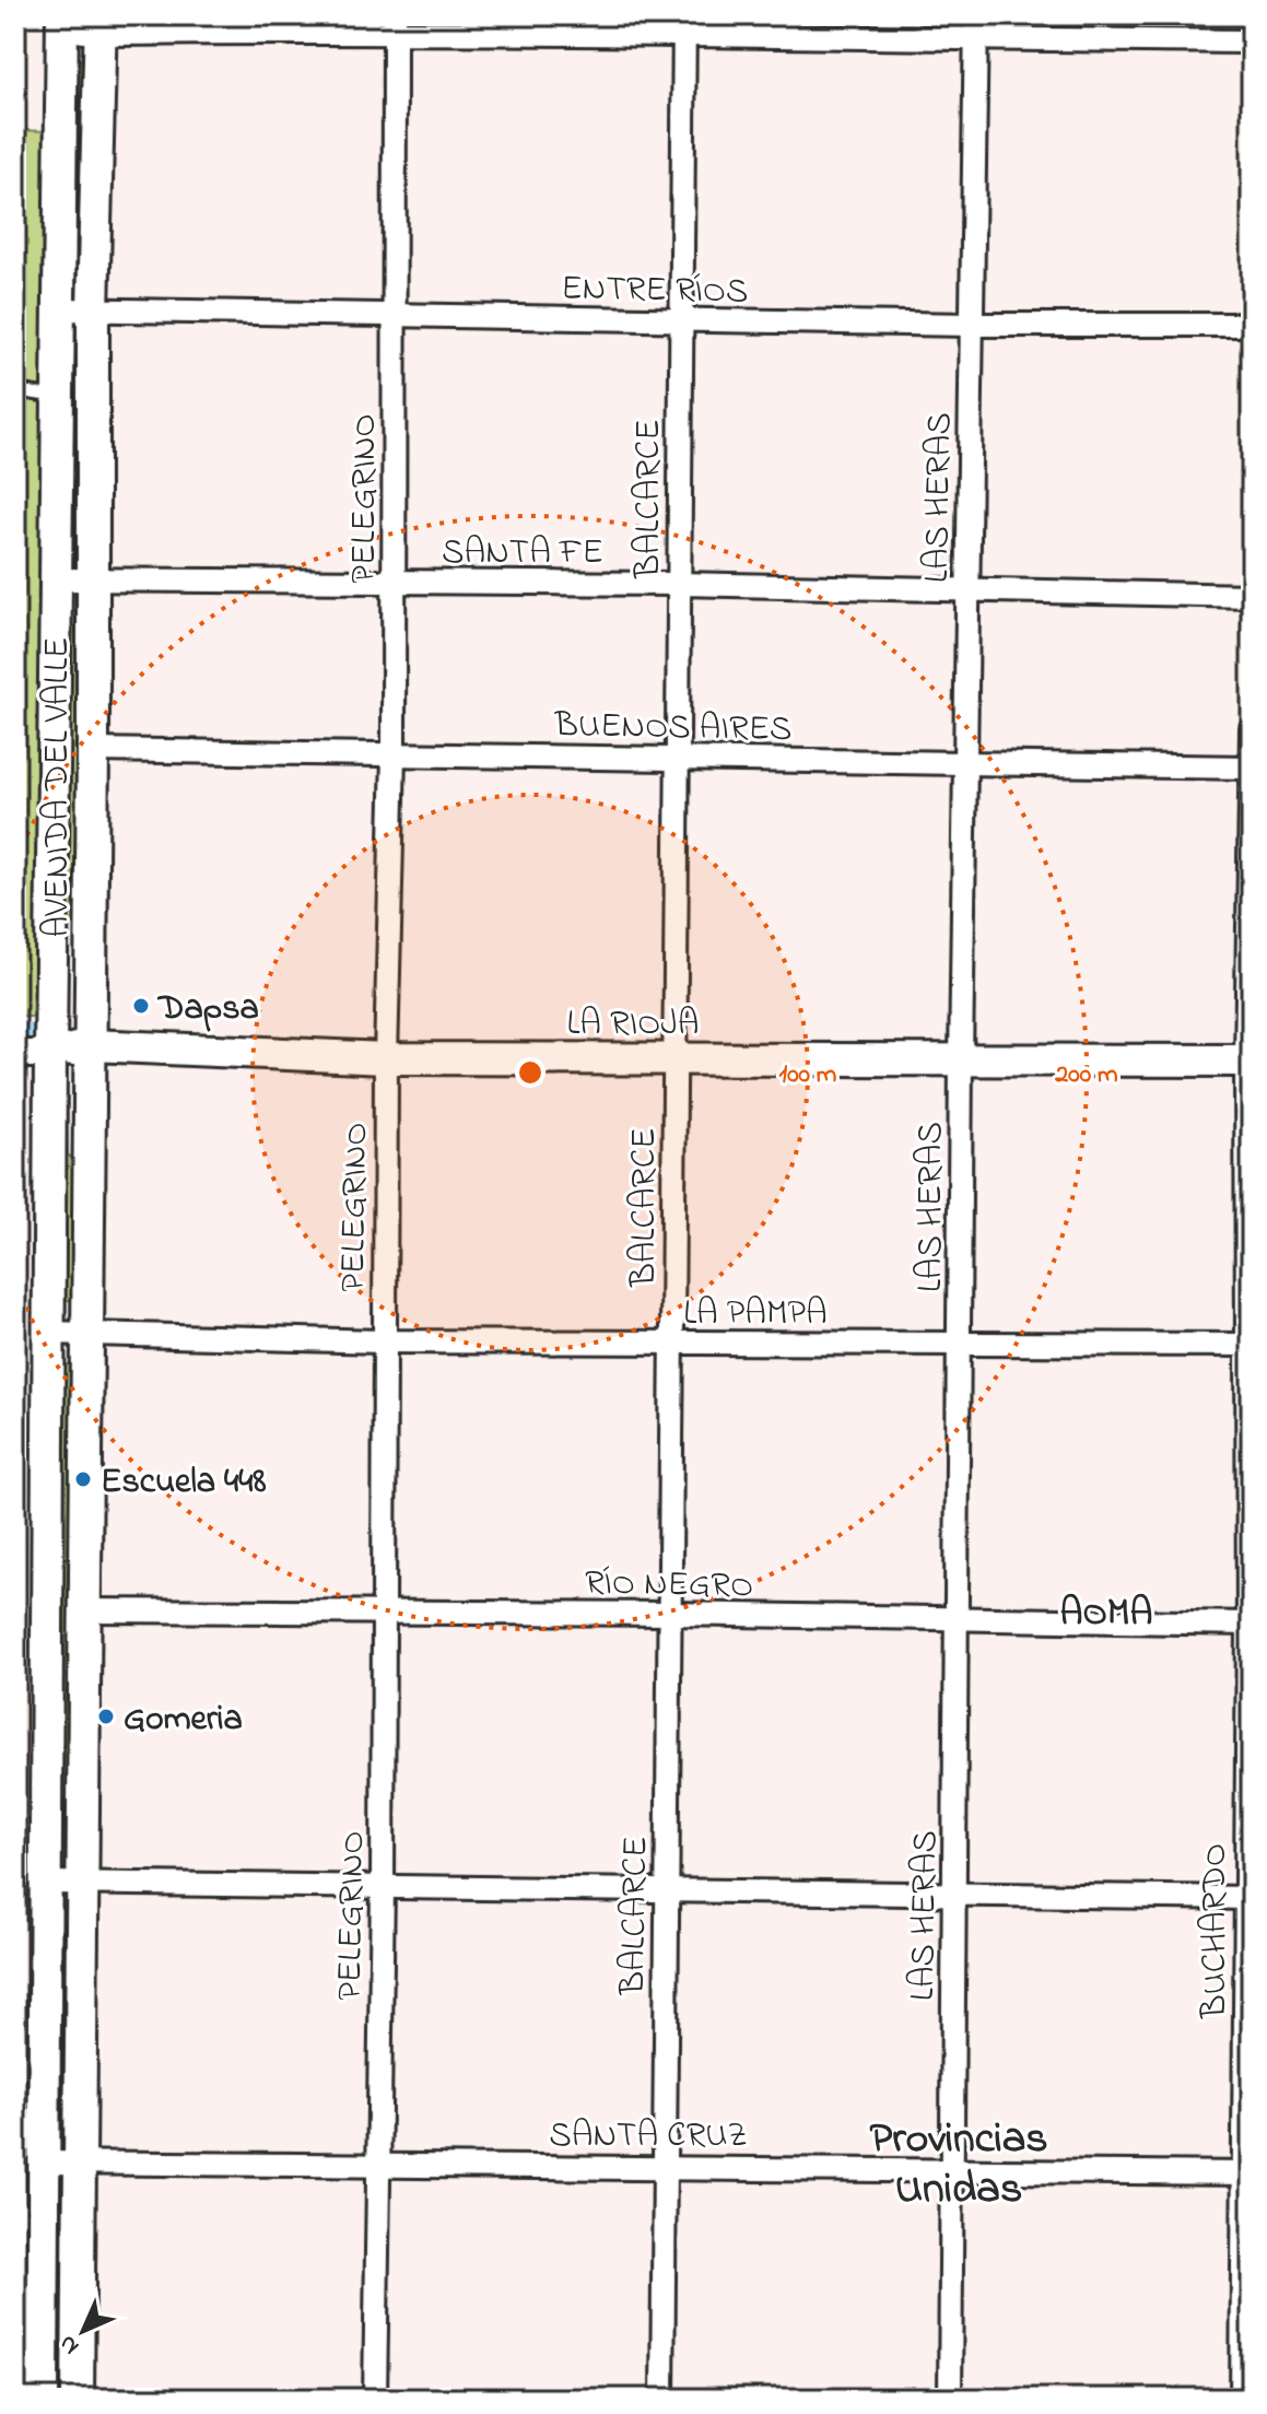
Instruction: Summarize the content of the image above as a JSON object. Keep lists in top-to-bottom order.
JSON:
{
  "streets": {
    "main road": ["AVENIDA DEL VALLE", "LA RIOJA"],
    "street": [
      "ENTRE RÍOS",
      "LAS HERAS",
      "PELEGRINO",
      "BALCARCE",
      "SANTA FE",
      "BUENOS AIRES",
      "LA PAMPA",
      "RÍO NEGRO",
      "BUCHARDO",
      "SANTA CRUZ"
    ]
  },
  "crossings": [
    ["ENTRE RÍOS", "LAS HERAS"],
    ["ENTRE RÍOS", "PELEGRINO"],
    ["ENTRE RÍOS", "BALCARCE"],
    ["ENTRE RÍOS", "AVENIDA DEL VALLE"],
    ["LAS HERAS", "SANTA FE"],
    ["LAS HERAS", "BUENOS AIRES"],
    ["LAS HERAS", "LA RIOJA"],
    ["LAS HERAS", "LA PAMPA"],
    ["LAS HERAS", "RÍO NEGRO"],
    ["LAS HERAS", "SANTA CRUZ"],
    ["PELEGRINO", "SANTA FE"],
    ["PELEGRINO", "BUENOS AIRES"],
    ["PELEGRINO", "LA RIOJA"],
    ["PELEGRINO", "LA PAMPA"],
    ["PELEGRINO", "RÍO NEGRO"],
    ["PELEGRINO", "SANTA CRUZ"],
    ["BALCARCE", "SANTA FE"],
    ["BALCARCE", "BUENOS AIRES"],
    ["BALCARCE", "LA RIOJA"],
    ["BALCARCE", "LA PAMPA"],
    ["BALCARCE", "RÍO NEGRO"],
    ["BALCARCE", "SANTA CRUZ"],
    ["SANTA FE", "AVENIDA DEL VALLE"],
    ["BUENOS AIRES", "AVENIDA DEL VALLE"],
    ["BUENOS AIRES", "BUCHARDO"],
    ["AVENIDA DEL VALLE", "LA RIOJA"],
    ["AVENIDA DEL VALLE", "LA PAMPA"],
    ["AVENIDA DEL VALLE", "RÍO NEGRO"],
    ["AVENIDA DEL VALLE", "SANTA CRUZ"],
    ["LA RIOJA", "BUCHARDO"],
    ["LA PAMPA", "BUCHARDO"],
    ["RÍO NEGRO", "BUCHARDO"],
    ["BUCHARDO", "SANTA CRUZ"]
  ],
  "districts": ["AOMA", "Provincias Unidas"],
  "places": ["Dapsa", "Escuela 448", "Gomeria"],
  "north": "bottom left",
  "rings": ["100 m", "200 m"]
}
